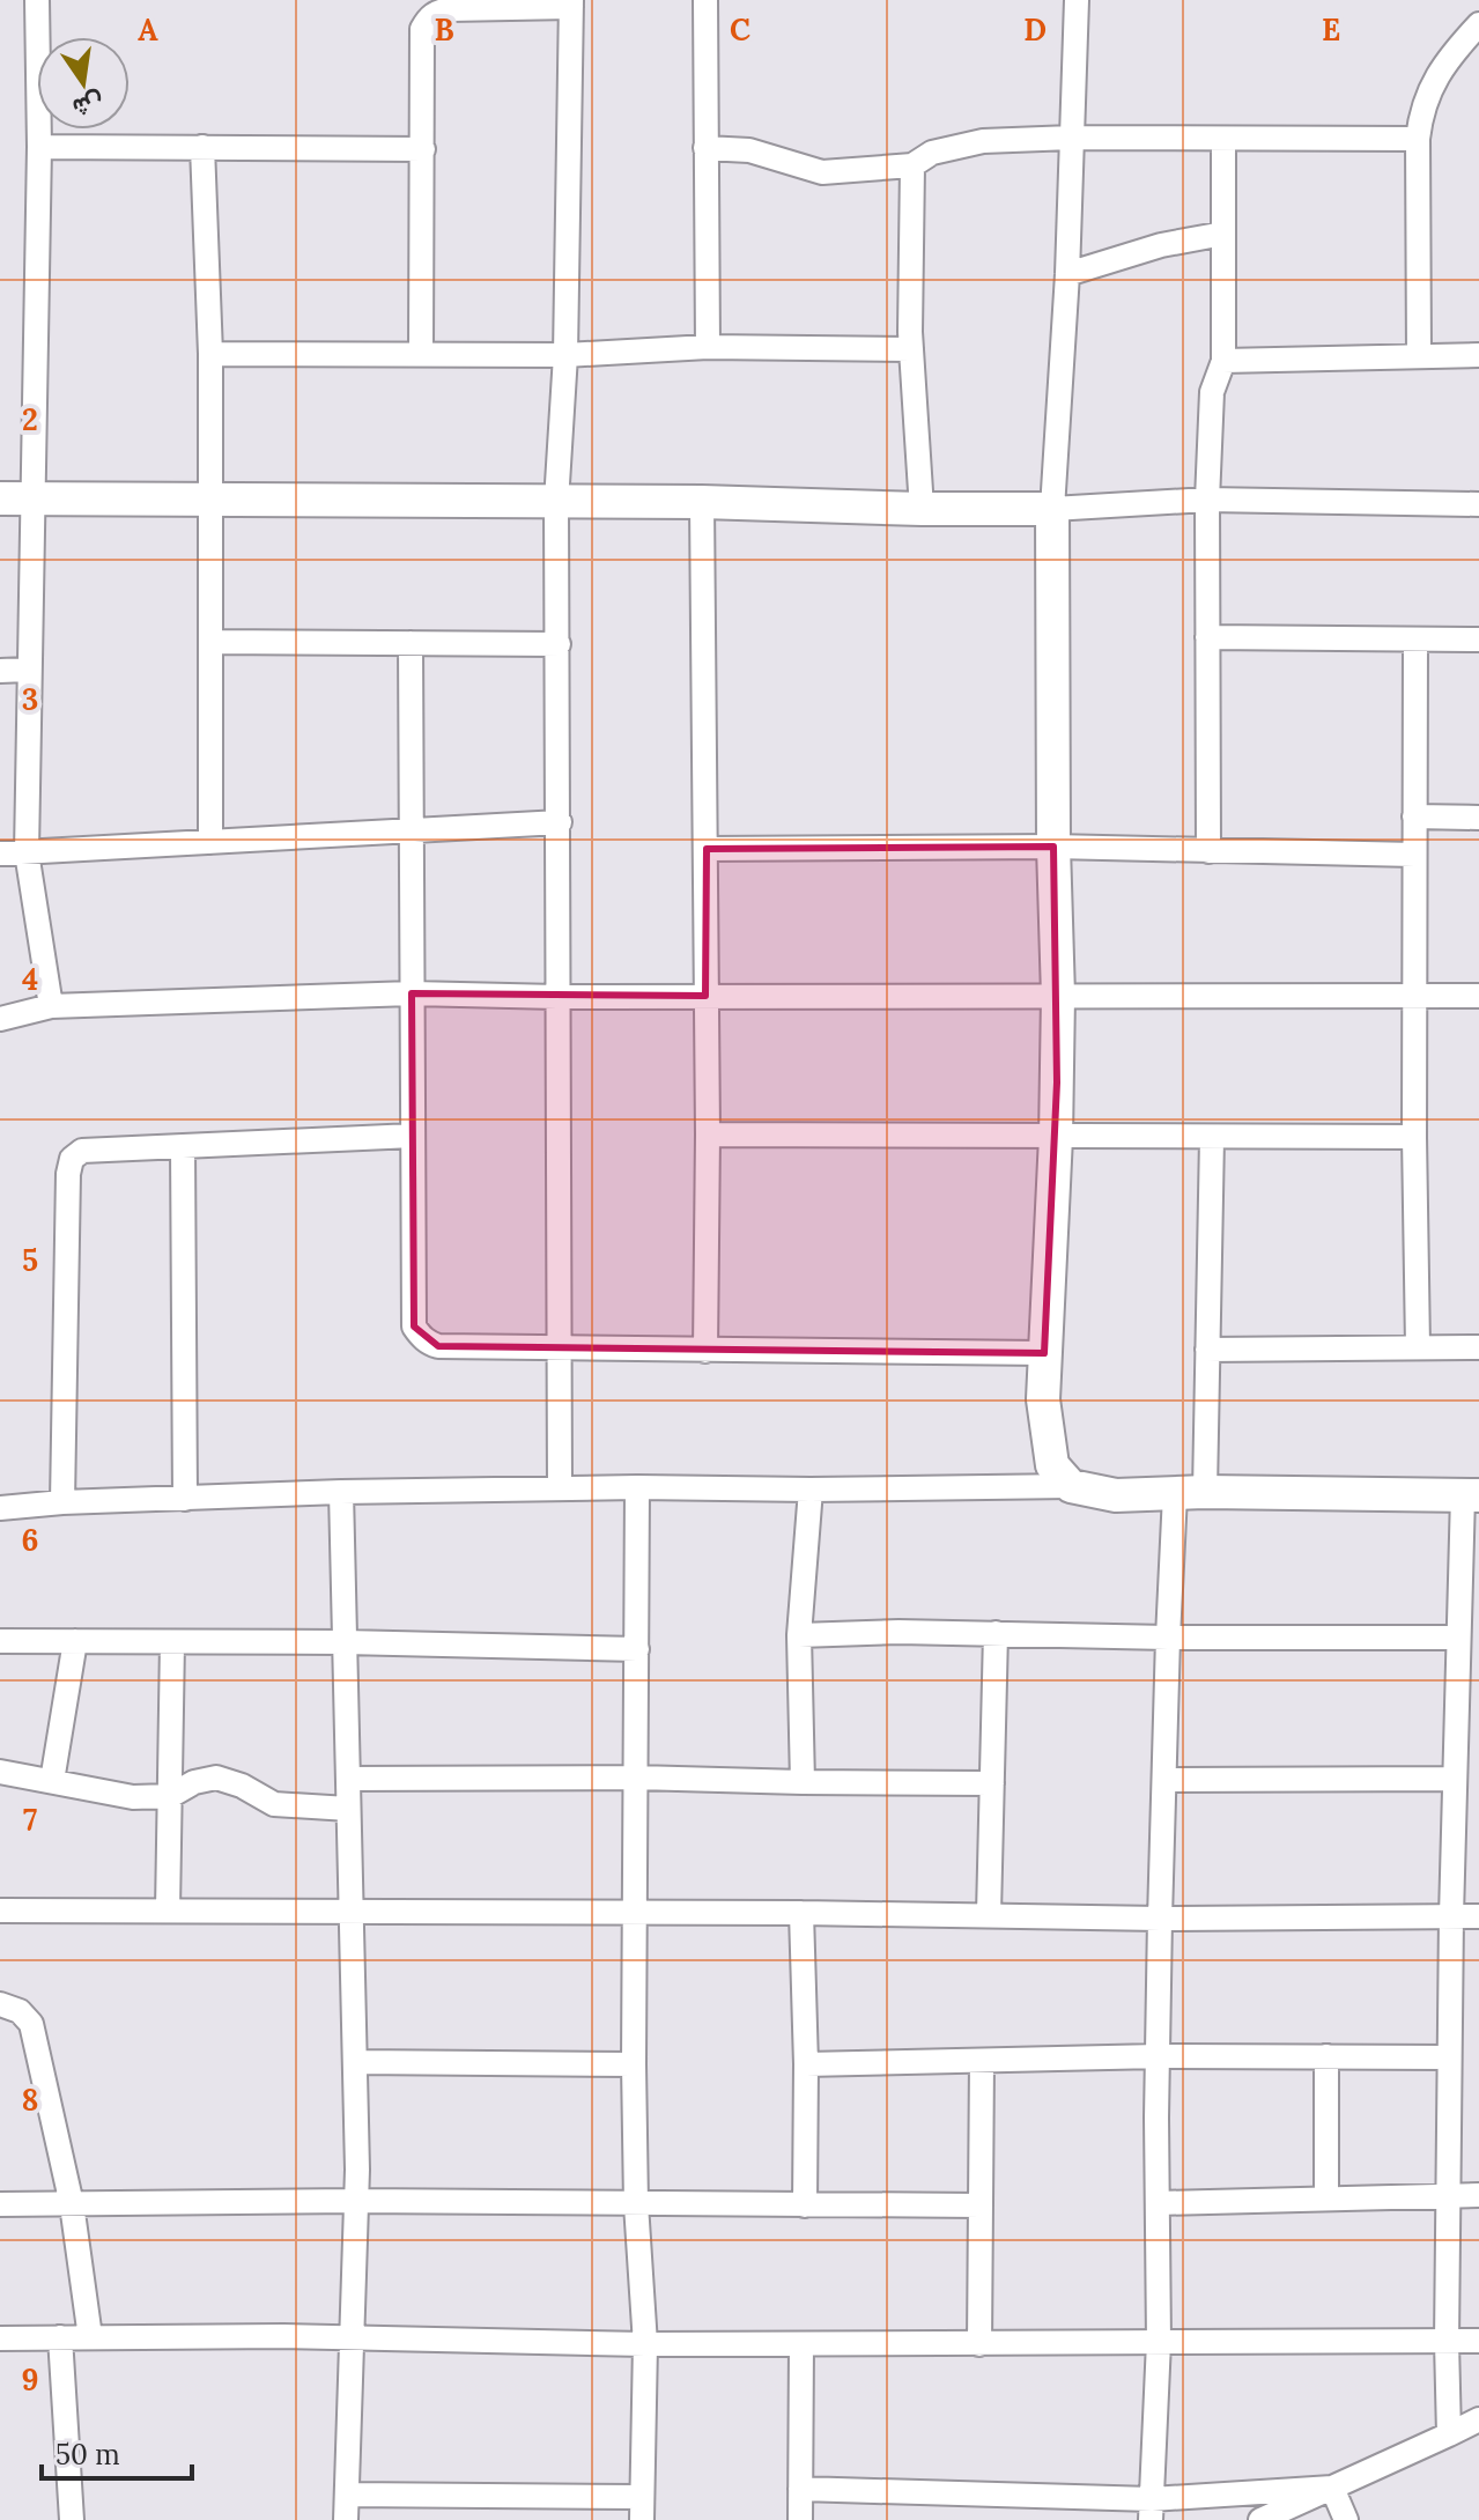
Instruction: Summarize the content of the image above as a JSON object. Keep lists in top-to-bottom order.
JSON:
{
  "scale_bar": "50 m",
  "north": "bottom",
  "grid": {
    "columns": [
      "A",
      "B",
      "C",
      "D",
      "E"
    ],
    "rows": [
      "2",
      "3",
      "4",
      "5",
      "6",
      "7",
      "8",
      "9"
    ]
  }
}
